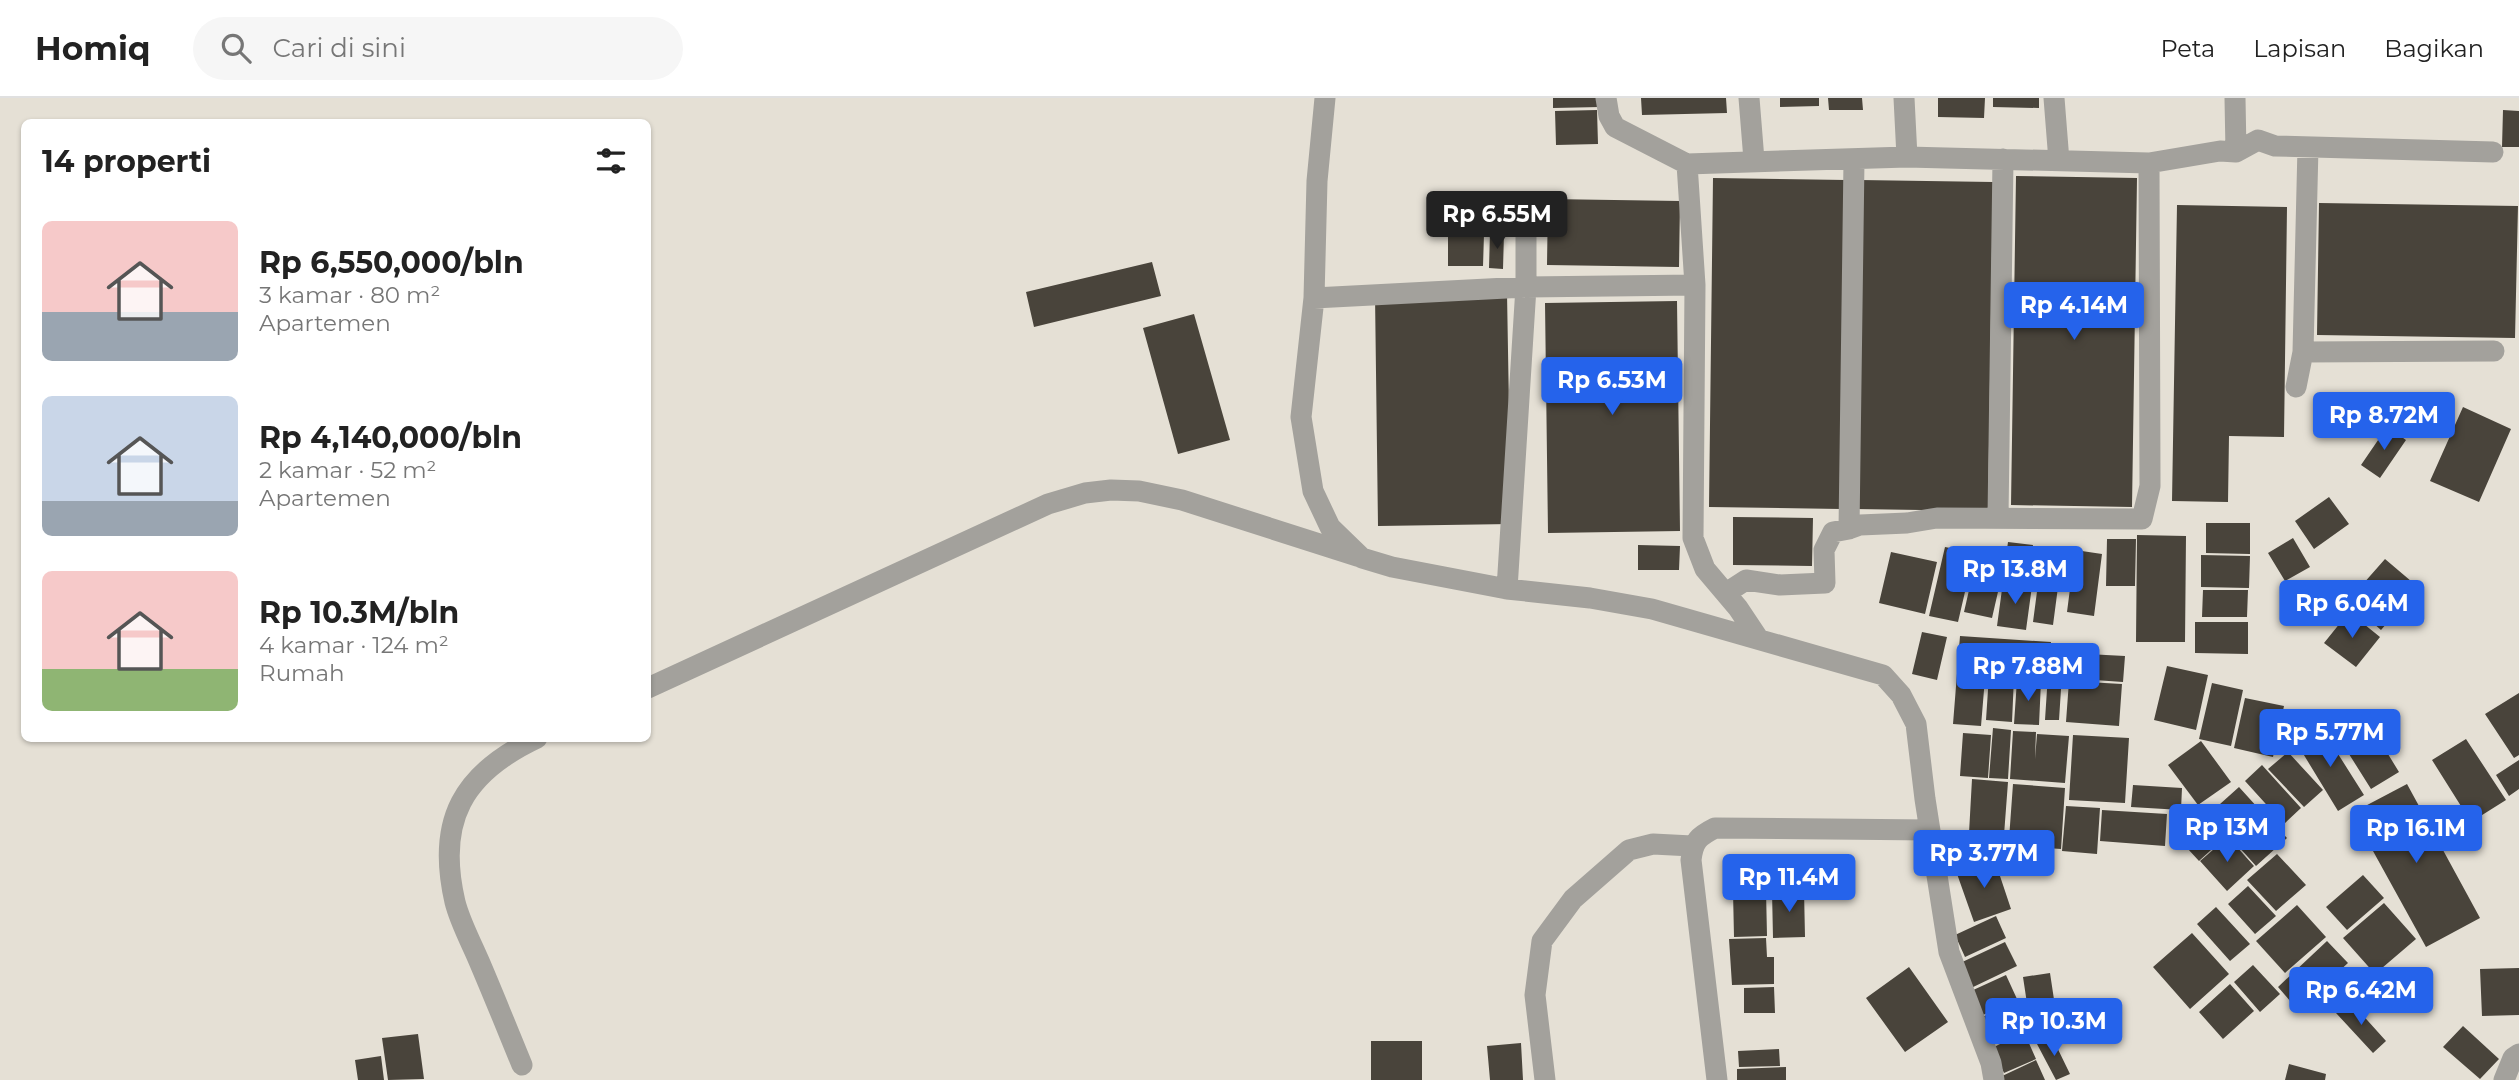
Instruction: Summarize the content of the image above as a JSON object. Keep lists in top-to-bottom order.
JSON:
{
  "page": {
    "header": "Homiq",
    "search": "Cari di sini",
    "nav": ["Peta", "Lapisan", "Bagikan"],
    "heading": "14 properti",
    "price": [
      "Rp 6.55M",
      "Rp 4.14M",
      "Rp 6.53M",
      "Rp 8.72M",
      "Rp 13.8M",
      "Rp 6.04M",
      "Rp 7.88M",
      "Rp 5.77M",
      "Rp 13M",
      "Rp 16.1M",
      "Rp 3.77M",
      "Rp 11.4M",
      "Rp 6.42M",
      "Rp 10.3M"
    ],
    "list": [
      {
        "name": "Rp 6,550,000/bln",
        "note": "3 kamar · 80 m² · Apartemen"
      },
      {
        "name": "Rp 4,140,000/bln",
        "note": "2 kamar · 52 m² · Apartemen"
      },
      {
        "name": "Rp 10.3M/bln",
        "note": "4 kamar · 124 m² · Rumah"
      }
    ]
  }
}
